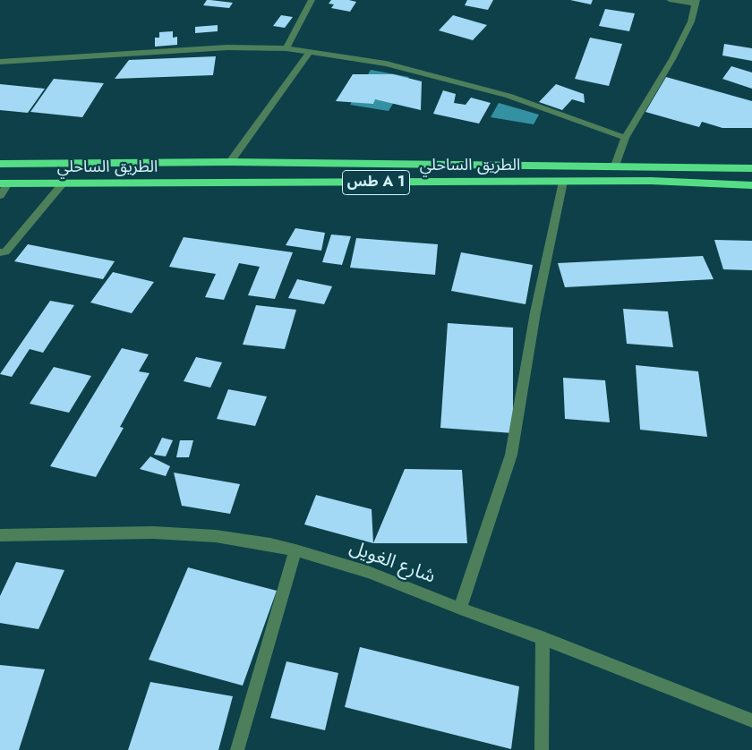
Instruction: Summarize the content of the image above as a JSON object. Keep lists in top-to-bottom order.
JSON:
{
  "streets": {
    "highway": ["الطريق الساحلي", "طس A 1"],
    "street": ["شارع الغويل"]
  }
}
